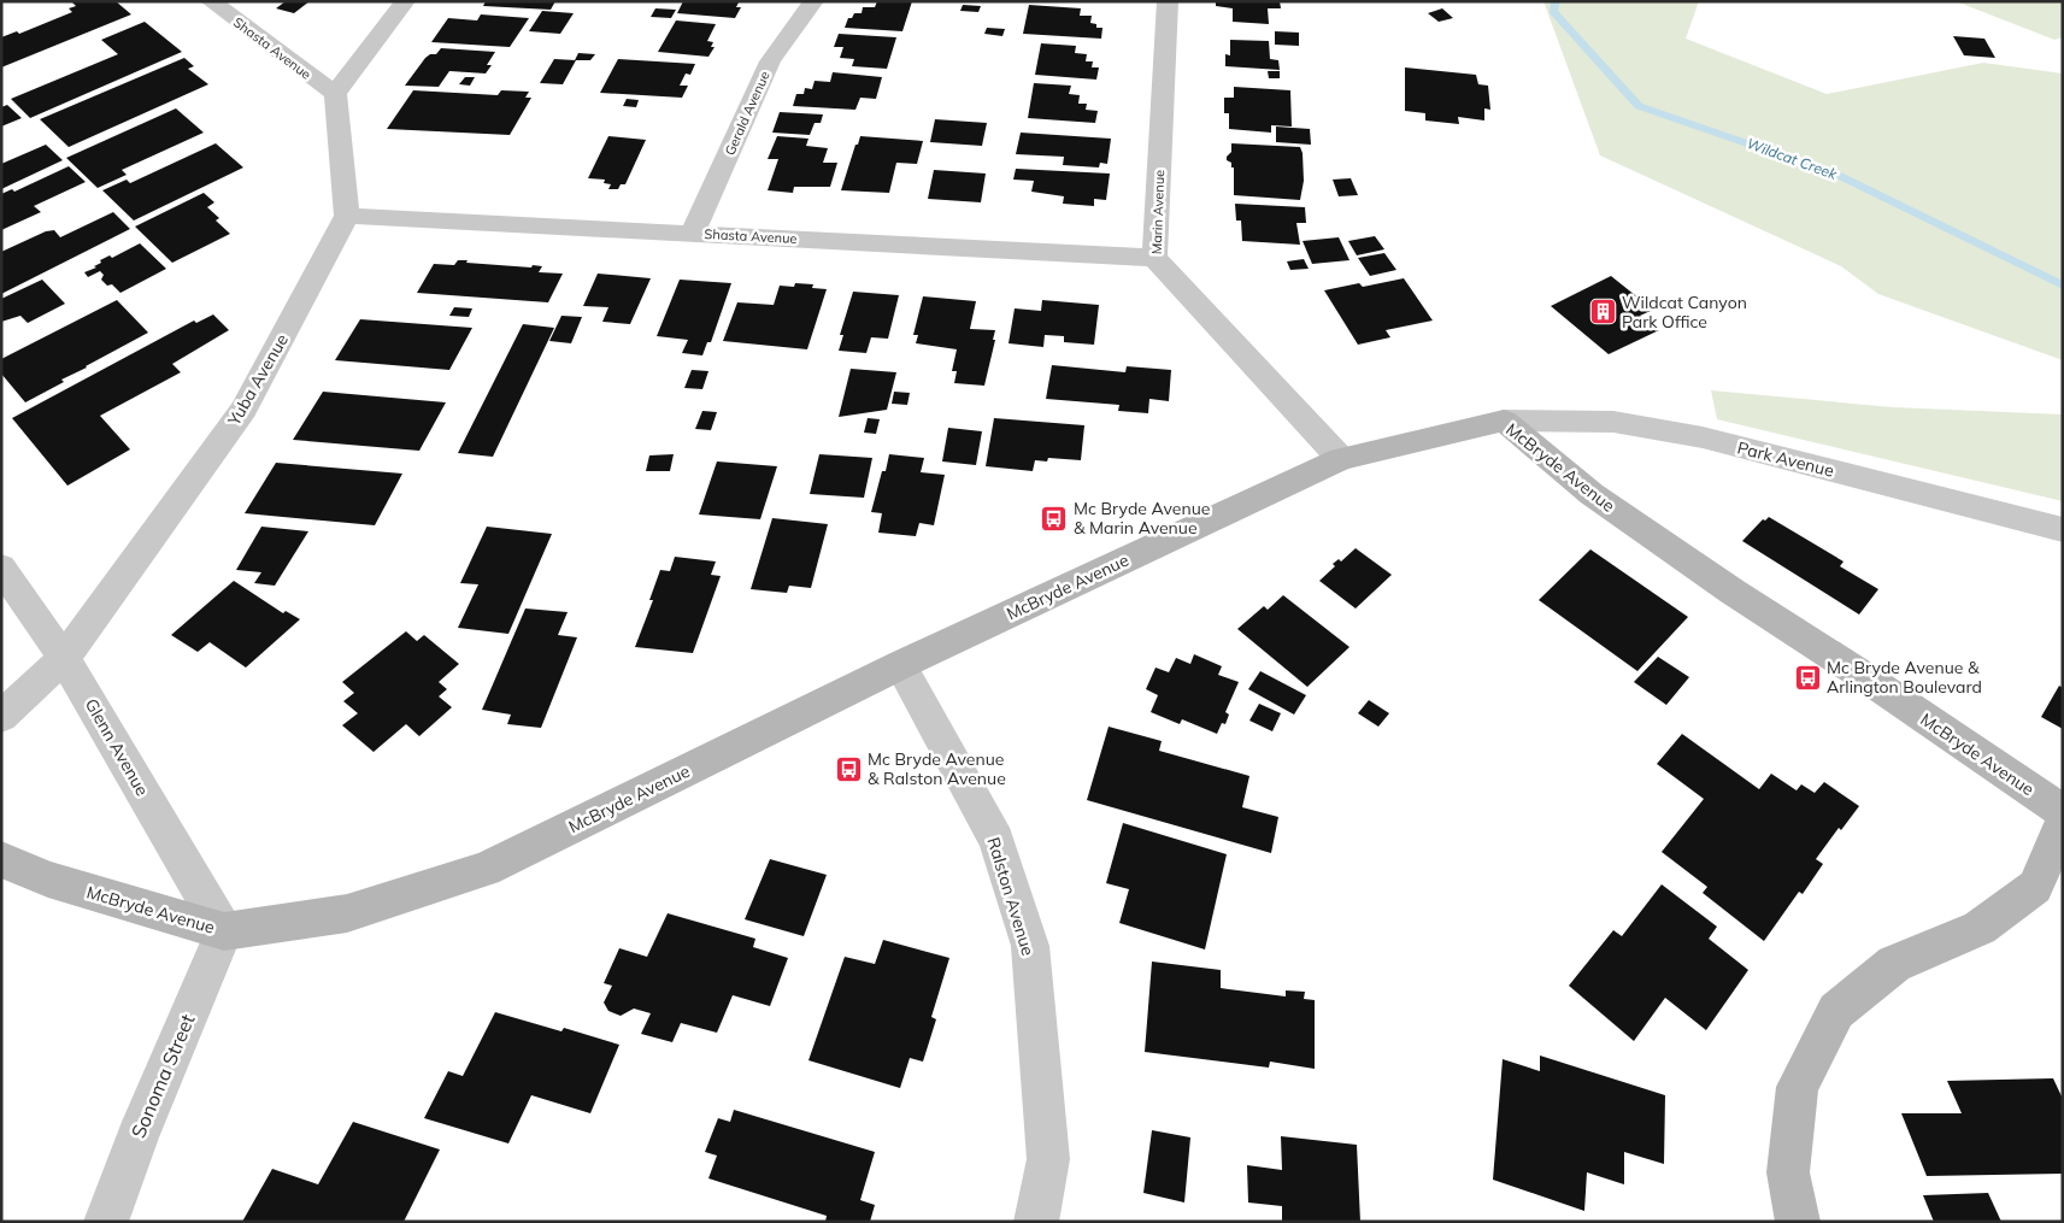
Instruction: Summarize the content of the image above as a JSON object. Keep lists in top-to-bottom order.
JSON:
{
  "streets": {
    "main road": ["McBryde Avenue"],
    "street": [
      "Shasta Avenue",
      "Gerald Avenue",
      "Marin Avenue",
      "Yuba Avenue",
      "Park Avenue",
      "Glenn Avenue",
      "Ralston Avenue",
      "Sonoma Street"
    ]
  },
  "crossings": [
    ["Shasta Avenue", "Gerald Avenue"],
    ["Shasta Avenue", "Marin Avenue"],
    ["Shasta Avenue", "Yuba Avenue"],
    ["Marin Avenue", "McBryde Avenue"],
    ["Yuba Avenue", "Glenn Avenue"],
    ["Park Avenue", "McBryde Avenue"],
    ["McBryde Avenue", "Glenn Avenue"],
    ["McBryde Avenue", "Ralston Avenue"],
    ["McBryde Avenue", "Sonoma Street"],
    ["Glenn Avenue", "Sonoma Street"]
  ],
  "water": ["Wildcat Creek"],
  "places": {
    "building": ["Wildcat Canyon Park Office"],
    "bus stop": ["Mc Bryde Avenue & Marin Avenue", "Mc Bryde Avenue & Arlington Boulevard", "Mc Bryde Avenue & Ralston Avenue"]
  }
}
